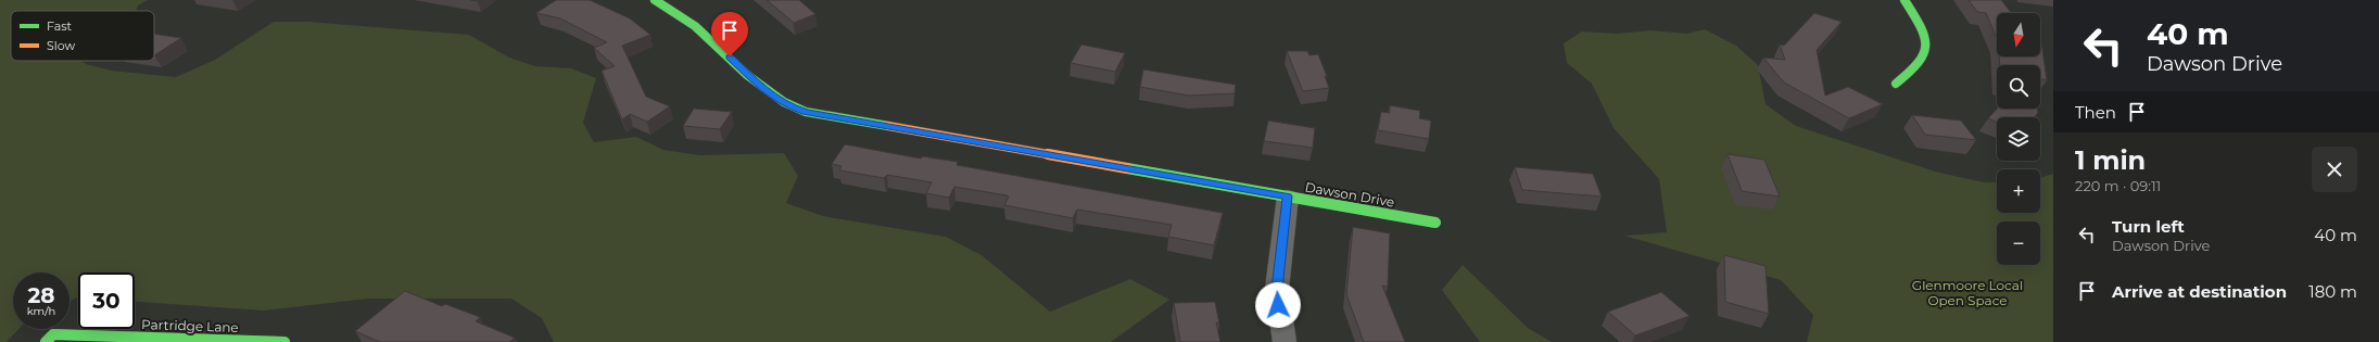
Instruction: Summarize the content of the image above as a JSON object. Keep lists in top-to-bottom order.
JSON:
{
  "streets": {
    "street": ["Dawson Drive", "Partridge Lane"]
  },
  "parks": ["Glenmoore Local Open Space"],
  "legend": ["Fast", "Slow"],
  "north": "bottom",
  "page": {
    "turn": ["40 m", "Dawson Drive"],
    "map_buttons": ["+", "−"],
    "then": "Then",
    "heading": ["1 min", "220 m · 09:11"],
    "list": [
      {
        "name": "Turn left",
        "note": "Dawson Drive",
        "value": "40 m"
      },
      {
        "name": "Arrive at destination",
        "value": "180 m"
      }
    ],
    "speed": "28 km/h",
    "limit": "30"
  }
}
